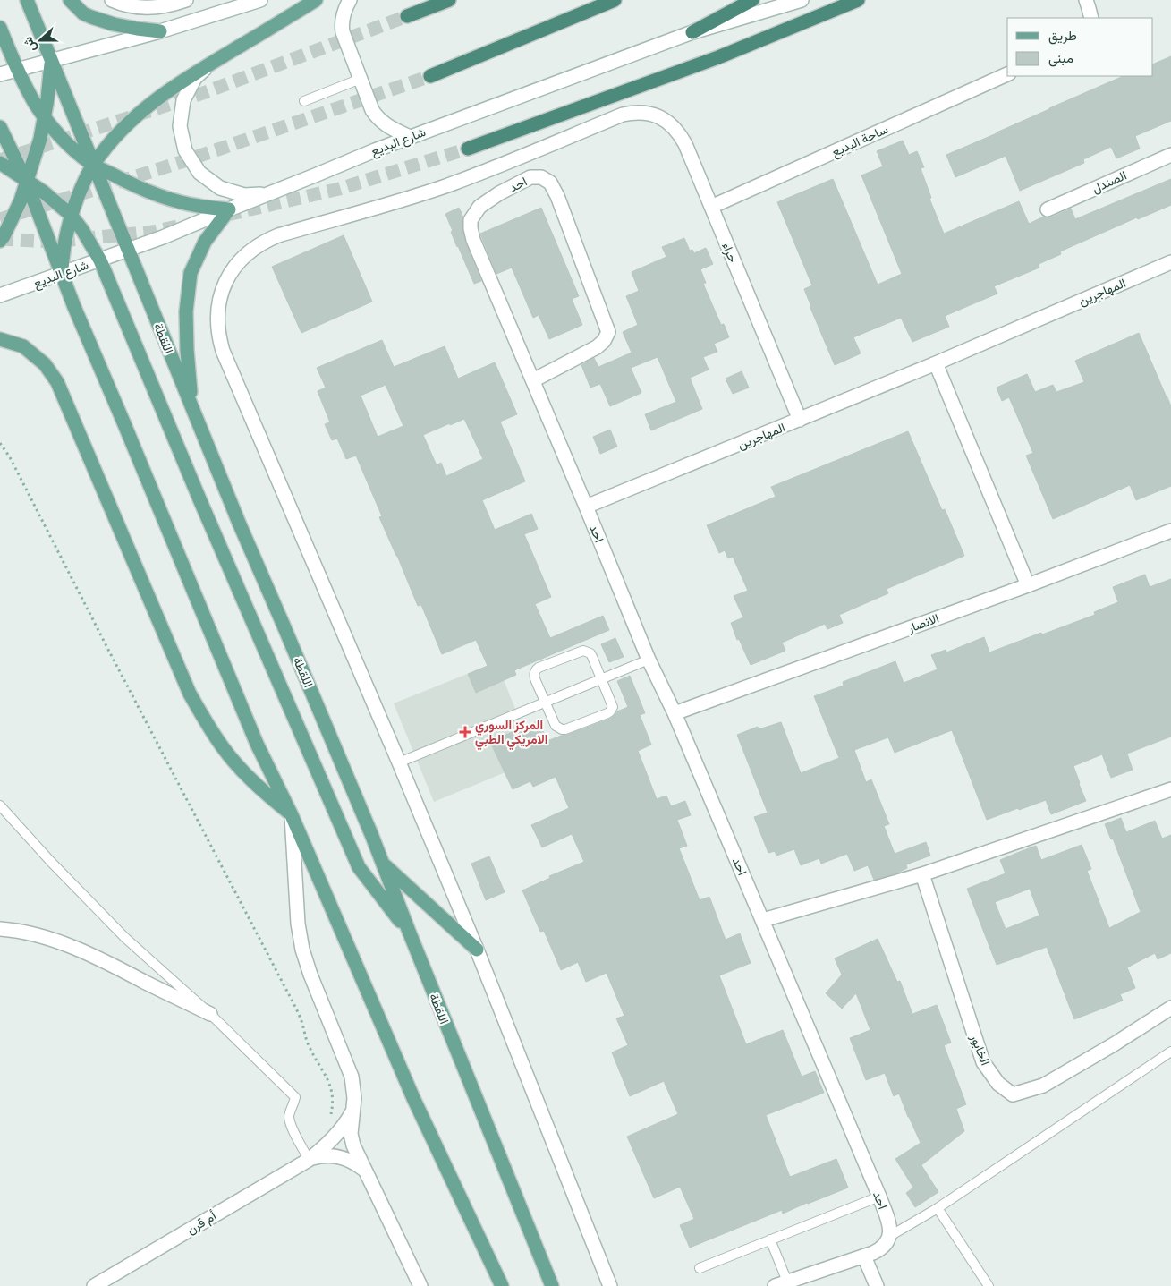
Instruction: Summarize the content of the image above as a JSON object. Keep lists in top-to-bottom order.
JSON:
{
  "streets": {
    "main road": ["اللقطة"],
    "street": [
      "ساحة البديع",
      "شارع البديع",
      "الصندل",
      "احد",
      "حراء",
      "المهاجرين",
      "الانصار",
      "الخابور",
      "أم قرن"
    ]
  },
  "crossings": [
    ["ساحة البديع", "حراء"],
    ["شارع البديع", "اللقطة"],
    ["احد", "المهاجرين"],
    ["احد", "الانصار"],
    ["حراء", "المهاجرين"]
  ],
  "places": {
    "health": ["المركز السوري الامريكي الطبي"]
  },
  "legend": ["طريق", "مبنى"],
  "north": "left"
}
